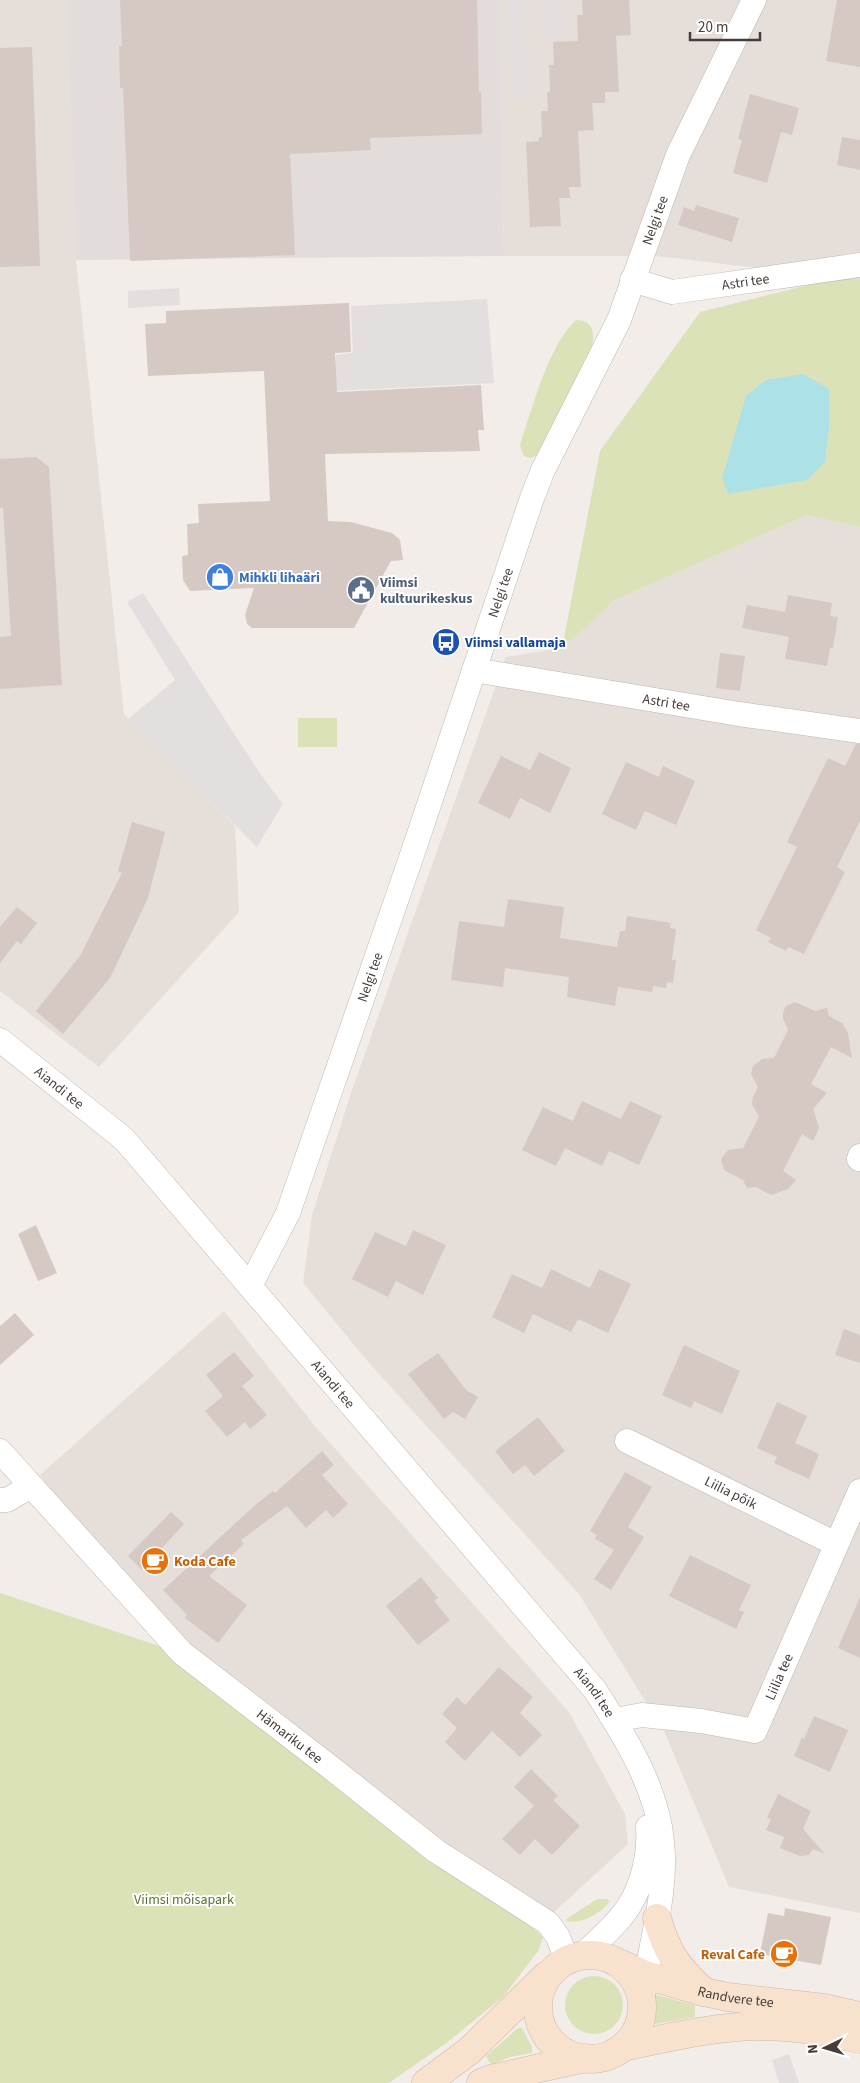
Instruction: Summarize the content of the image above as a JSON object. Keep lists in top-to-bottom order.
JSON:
{
  "streets": {
    "street": [
      "Nelgi tee",
      "Astri tee",
      "Aiandi tee",
      "Liilia põik",
      "Liilia tee",
      "Hämariku tee",
      "Randvere tee"
    ]
  },
  "crossings": [
    ["Nelgi tee", "Astri tee"],
    ["Nelgi tee", "Aiandi tee"],
    ["Aiandi tee", "Liilia tee"],
    ["Aiandi tee", "Hämariku tee"],
    ["Aiandi tee", "Randvere tee"],
    ["Liilia põik", "Liilia tee"],
    ["Hämariku tee", "Randvere tee"]
  ],
  "parks": ["Viimsi mõisapark"],
  "places": {
    "shop": ["Mihkli lihaäri"],
    "public building": ["Viimsi kultuurikeskus"],
    "bus stop": ["Viimsi vallamaja"],
    "cafe": ["Koda Cafe", "Reval Cafe"]
  },
  "scale_bar": "20 m",
  "north": "left"
}
